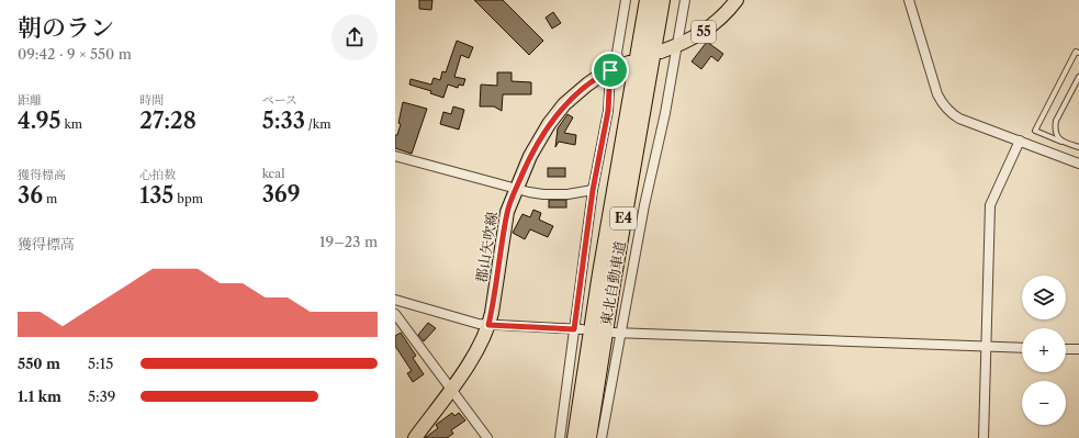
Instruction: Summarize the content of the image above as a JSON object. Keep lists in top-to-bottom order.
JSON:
{
  "streets": {
    "highway": ["E4", "東北自動車道"],
    "main road": ["55", "郡山矢吹線"]
  },
  "page": {
    "heading": ["朝のラン", "09:42 · 9 × 550 m"],
    "stats": [
      ["距離", "4.95 km"],
      ["時間", "27:28"],
      ["ペース", "5:33 /km"],
      ["獲得標高", "36 m"],
      ["心拍数", "135 bpm"],
      ["kcal", "369"]
    ],
    "chart": ["獲得標高", "19–23 m"],
    "map_buttons": ["+", "−"],
    "list": [
      {
        "name": "550 m",
        "note": "5:15"
      },
      {
        "name": "1.1 km",
        "note": "5:39"
      }
    ]
  }
}
